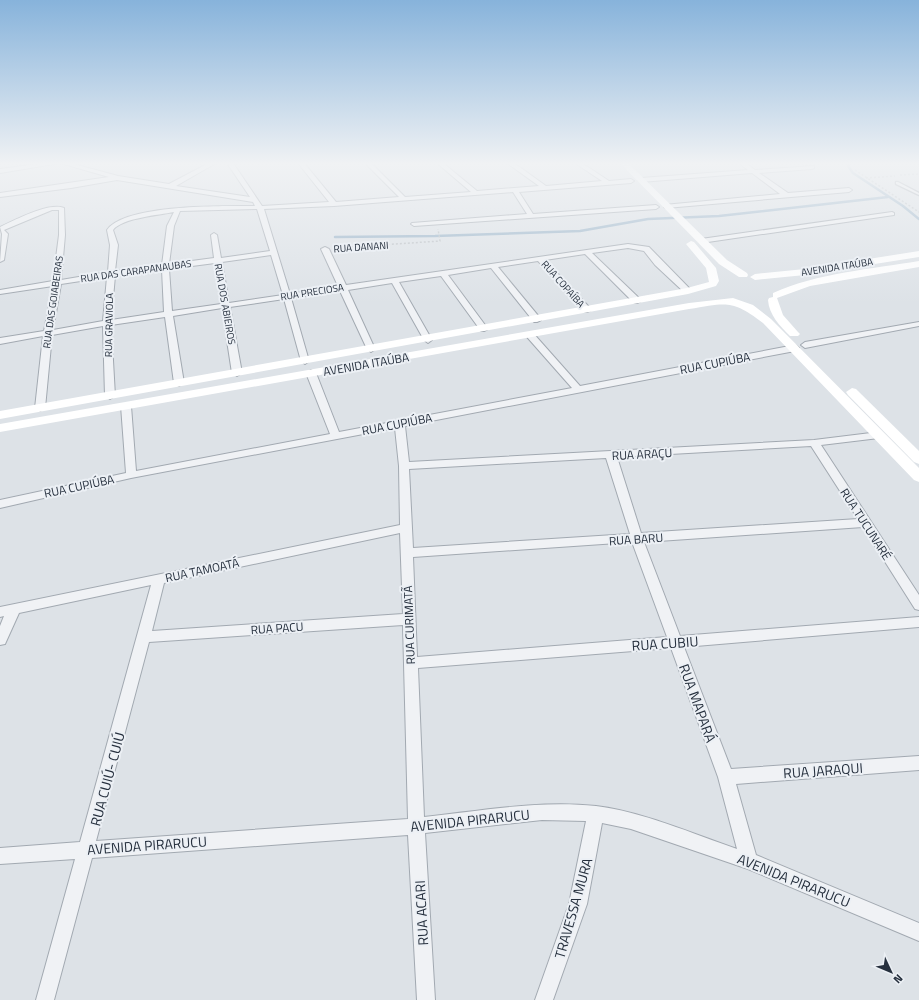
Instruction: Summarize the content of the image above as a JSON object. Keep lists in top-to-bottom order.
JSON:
{
  "streets": {
    "street": [
      "RUA DANANI",
      "AVENIDA ITAÚBA",
      "RUA DAS CARAPANAUBAS",
      "RUA COPAÍBA",
      "RUA PRECIOSA",
      "RUA DAS GOIABEIRAS",
      "RUA DOS ABIEIROS",
      "RUA GRAVIOLA",
      "RUA CUPIÚBA",
      "RUA ARAÇU",
      "RUA TUCUNARÉ",
      "RUA BARU",
      "RUA TAMOATÁ",
      "RUA CURIMATÃ",
      "RUA PACU",
      "RUA CUBIU",
      "RUA MAPARÁ",
      "RUA JARAQUI",
      "RUA CUIÚ- CUIÚ",
      "AVENIDA PIRARUCU",
      "TRAVESSA MURA",
      "RUA ACARI"
    ]
  },
  "crossings": [
    ["RUA DANANI", "AVENIDA ITAÚBA"],
    ["RUA DANANI", "RUA PRECIOSA"],
    ["AVENIDA ITAÚBA", "RUA COPAÍBA"],
    ["AVENIDA ITAÚBA", "RUA PRECIOSA"],
    ["AVENIDA ITAÚBA", "RUA DAS GOIABEIRAS"],
    ["AVENIDA ITAÚBA", "RUA DOS ABIEIROS"],
    ["AVENIDA ITAÚBA", "RUA GRAVIOLA"],
    ["RUA DAS CARAPANAUBAS", "RUA DAS GOIABEIRAS"],
    ["RUA DAS CARAPANAUBAS", "RUA DOS ABIEIROS"],
    ["RUA DAS CARAPANAUBAS", "RUA GRAVIOLA"],
    ["RUA COPAÍBA", "RUA PRECIOSA"],
    ["RUA PRECIOSA", "RUA DAS GOIABEIRAS"],
    ["RUA PRECIOSA", "RUA DOS ABIEIROS"],
    ["RUA PRECIOSA", "RUA GRAVIOLA"],
    ["RUA CUPIÚBA", "RUA CURIMATÃ"],
    ["RUA ARAÇU", "RUA TUCUNARÉ"],
    ["RUA ARAÇU", "RUA CURIMATÃ"],
    ["RUA ARAÇU", "RUA MAPARÁ"],
    ["RUA TUCUNARÉ", "RUA BARU"],
    ["RUA BARU", "RUA CURIMATÃ"],
    ["RUA BARU", "RUA MAPARÁ"],
    ["RUA TAMOATÁ", "RUA CURIMATÃ"],
    ["RUA TAMOATÁ", "RUA CUIÚ- CUIÚ"],
    ["RUA CURIMATÃ", "RUA PACU"],
    ["RUA CURIMATÃ", "RUA CUBIU"],
    ["RUA CURIMATÃ", "AVENIDA PIRARUCU"],
    ["RUA CURIMATÃ", "RUA ACARI"],
    ["RUA PACU", "RUA CUIÚ- CUIÚ"],
    ["RUA CUBIU", "RUA MAPARÁ"],
    ["RUA MAPARÁ", "RUA JARAQUI"],
    ["RUA MAPARÁ", "AVENIDA PIRARUCU"],
    ["RUA CUIÚ- CUIÚ", "AVENIDA PIRARUCU"],
    ["AVENIDA PIRARUCU", "TRAVESSA MURA"],
    ["AVENIDA PIRARUCU", "RUA ACARI"]
  ],
  "north": "bottom right"
}
